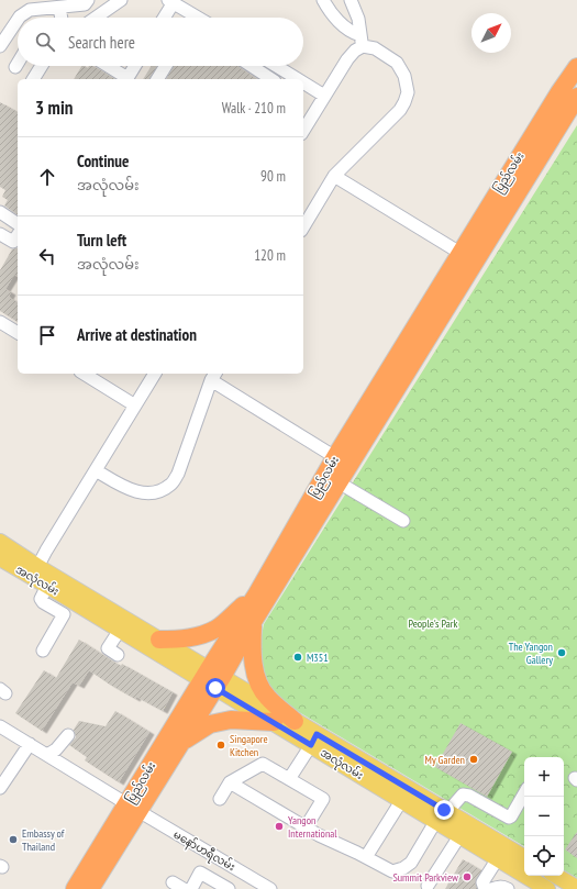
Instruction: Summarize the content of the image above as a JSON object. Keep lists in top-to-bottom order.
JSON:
{
  "streets": {
    "highway": ["ပြည်လမ်း"],
    "main road": ["အလုံလမ်း"],
    "street": ["မနော်ဟရီလမ်း"]
  },
  "crossings": [
    ["ပြည်လမ်း", "အလုံလမ်း"],
    ["ပြည်လမ်း", "မနော်ဟရီလမ်း"]
  ],
  "parks": ["People's Park"],
  "places": [
    "The Yangon Gallery",
    "M351",
    "Singapore Kitchen",
    "My Garden",
    "Yangon International",
    "Embassy of Thailand",
    "Summit Parkview"
  ],
  "north": "top right",
  "page": {
    "search": "Search here",
    "heading": ["3 min", "Walk · 210 m"],
    "list": [
      ["Continue", "အလုံလမ်း", "90 m"],
      ["Turn left", "အလုံလမ်း", "120 m"],
      "Arrive at destination"
    ],
    "map_buttons": ["+", "−"]
  }
}
